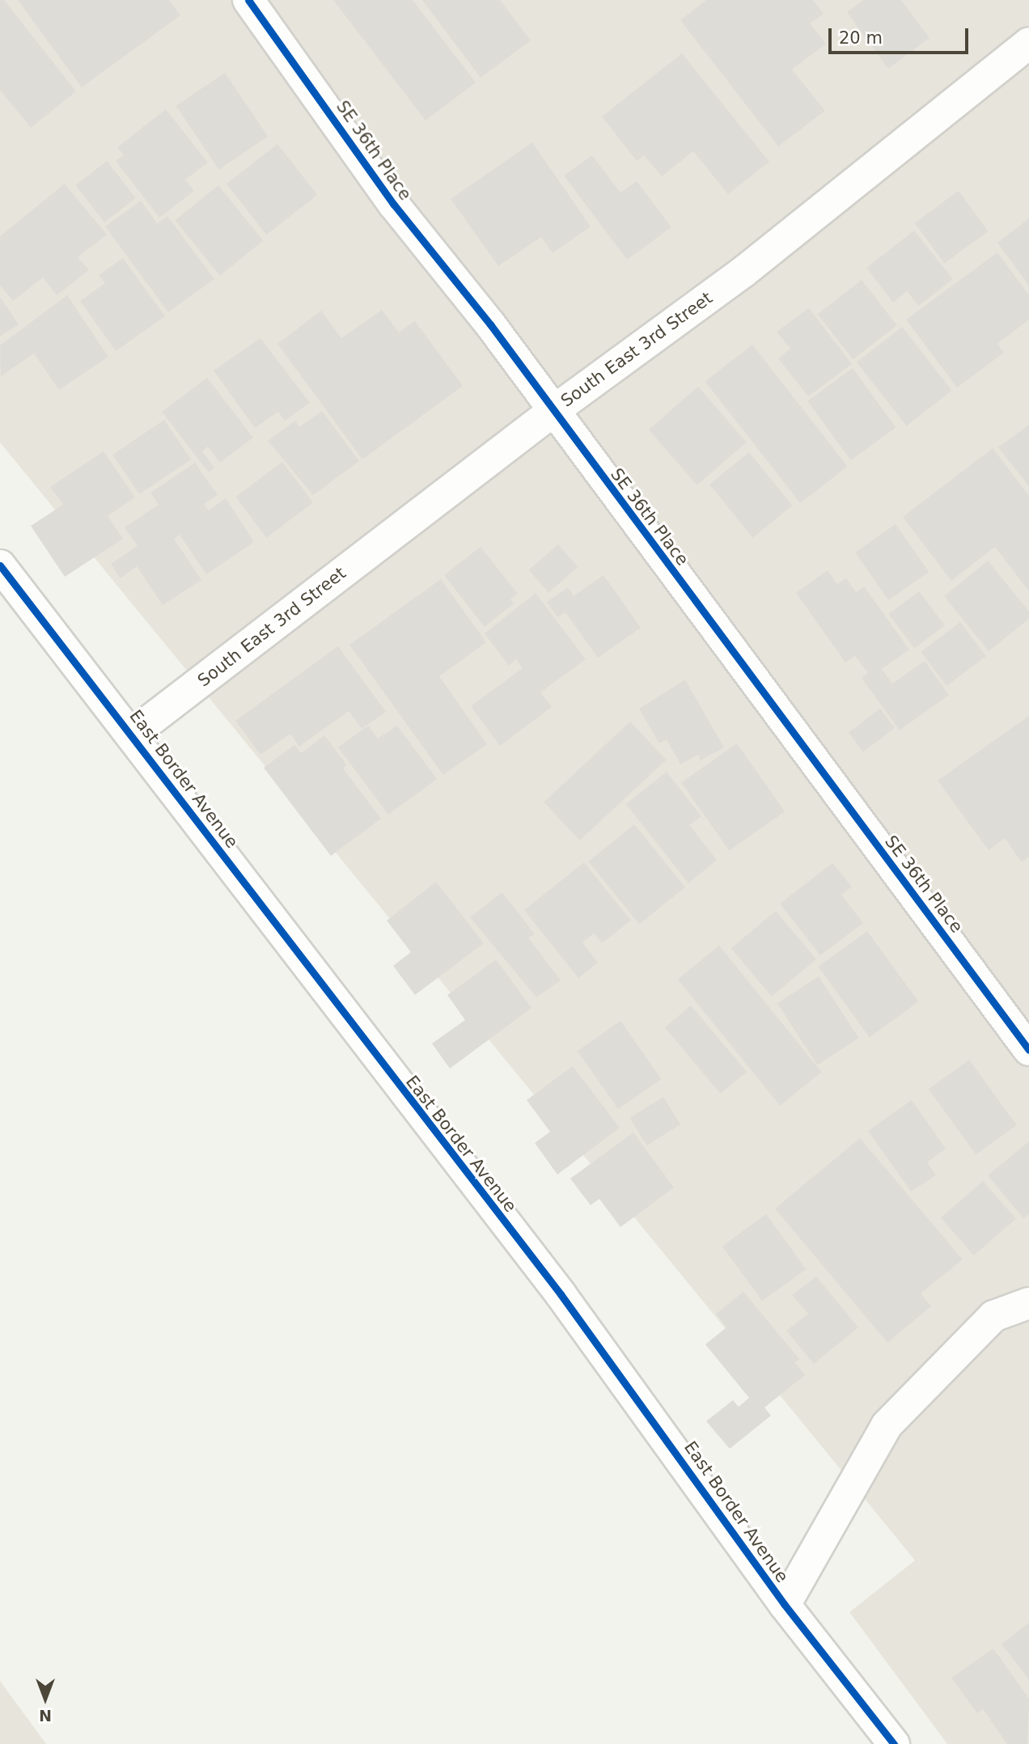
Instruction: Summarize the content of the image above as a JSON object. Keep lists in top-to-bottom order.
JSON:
{
  "streets": {
    "street": ["SE 36th Place", "South East 3rd Street", "East Border Avenue"]
  },
  "crossings": [
    ["SE 36th Place", "South East 3rd Street"],
    ["South East 3rd Street", "East Border Avenue"]
  ],
  "scale_bar": "20 m",
  "north": "bottom"
}
